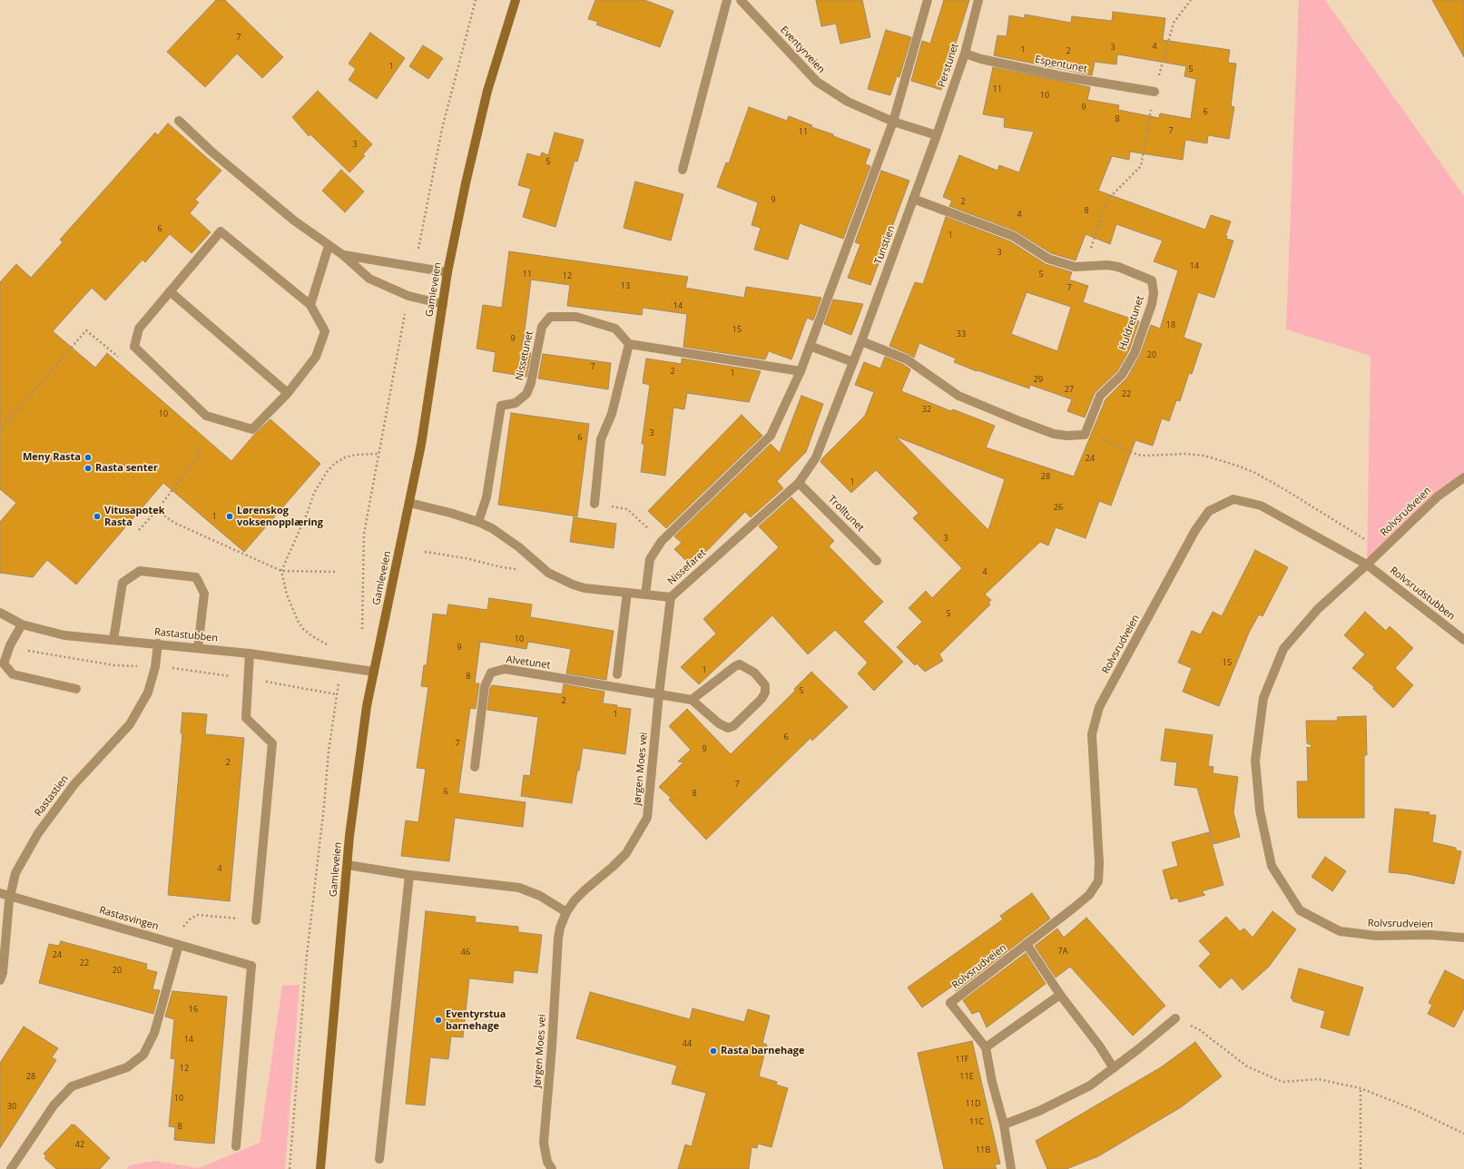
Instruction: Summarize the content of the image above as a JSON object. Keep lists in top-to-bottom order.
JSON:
{
  "streets": {
    "main road": ["Gamleveien"],
    "street": [
      "Eventyrveien",
      "Espentunet",
      "Perstunet",
      "Tunstien",
      "Huldretunet",
      "Nissetunet",
      "Rolvsrudveien",
      "Trolltunet",
      "Nissefaret",
      "Rolvsrudstubben",
      "Rastastubben",
      "Alvetunet",
      "Jørgen Moes vei",
      "Rastastien",
      "Rastasvingen"
    ]
  },
  "crossings": [
    ["Eventyrveien", "Perstunet"],
    ["Eventyrveien", "Tunstien"],
    ["Espentunet", "Perstunet"],
    ["Perstunet", "Tunstien"],
    ["Tunstien", "Huldretunet"],
    ["Tunstien", "Nissefaret"],
    ["Gamleveien", "Nissefaret"],
    ["Gamleveien", "Rastastubben"],
    ["Nissetunet", "Nissefaret"],
    ["Rolvsrudveien", "Rolvsrudstubben"],
    ["Trolltunet", "Nissefaret"],
    ["Nissefaret", "Jørgen Moes vei"],
    ["Rastastubben", "Rastastien"],
    ["Alvetunet", "Jørgen Moes vei"],
    ["Rastastien", "Rastasvingen"]
  ],
  "places": [
    "Meny Rasta",
    "Rasta senter",
    "Vitusapotek Rasta",
    "Lørenskog voksenopplæring",
    "Eventyrstua barnehage",
    "Rasta barnehage"
  ],
  "house_numbers": [
    "7",
    "4",
    "3",
    "1",
    "2",
    "1",
    "5",
    "11",
    "10",
    "9",
    "6",
    "8",
    "7",
    "11",
    "3",
    "5",
    "9",
    "2",
    "8",
    "4",
    "6",
    "1",
    "3",
    "14",
    "11",
    "5",
    "12",
    "13",
    "7",
    "14",
    "18",
    "15",
    "33",
    "9",
    "20",
    "7",
    "2",
    "1",
    "29",
    "27",
    "22",
    "32",
    "10",
    "3",
    "6",
    "24",
    "28",
    "1",
    "26",
    "1",
    "3",
    "4",
    "5",
    "10",
    "9",
    "15",
    "1",
    "8",
    "5",
    "2",
    "1",
    "6",
    "7",
    "9",
    "2",
    "7",
    "6",
    "8",
    "4",
    "7A",
    "46",
    "24",
    "22",
    "20",
    "16",
    "14",
    "44",
    "11F",
    "12",
    "28",
    "11E",
    "10",
    "11D",
    "30",
    "11C",
    "8",
    "42",
    "11B"
  ]
}
